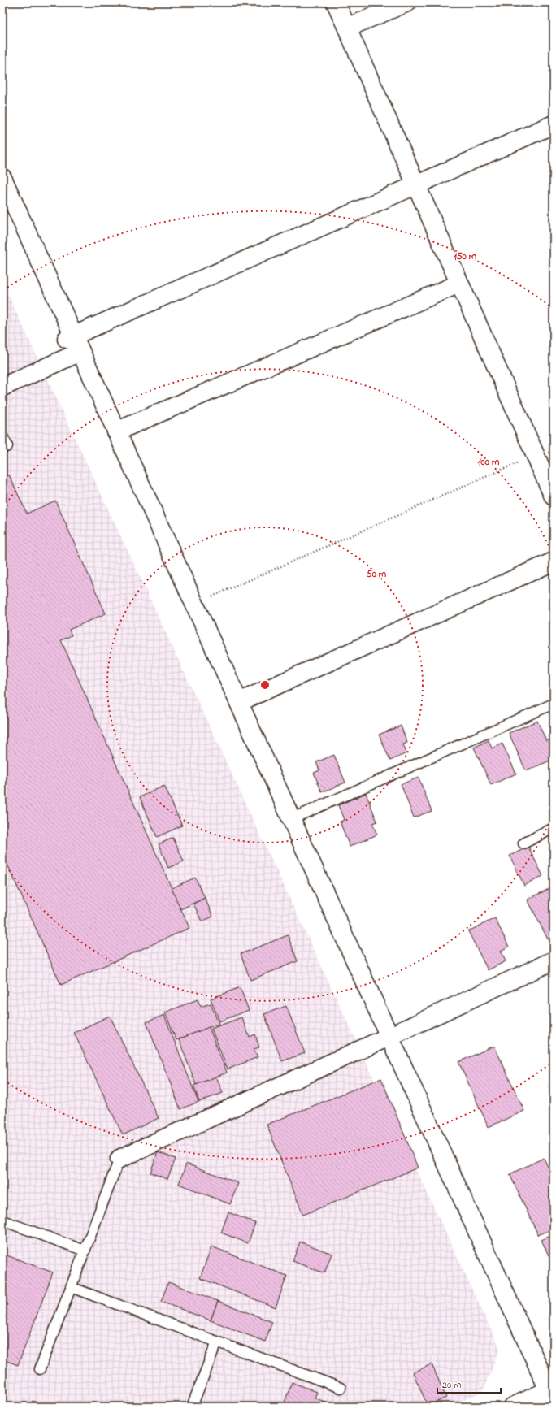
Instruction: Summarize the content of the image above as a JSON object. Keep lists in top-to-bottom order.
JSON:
{
  "scale_bar": "20 m",
  "rings": ["150 m", "100 m", "50 m"]
}
